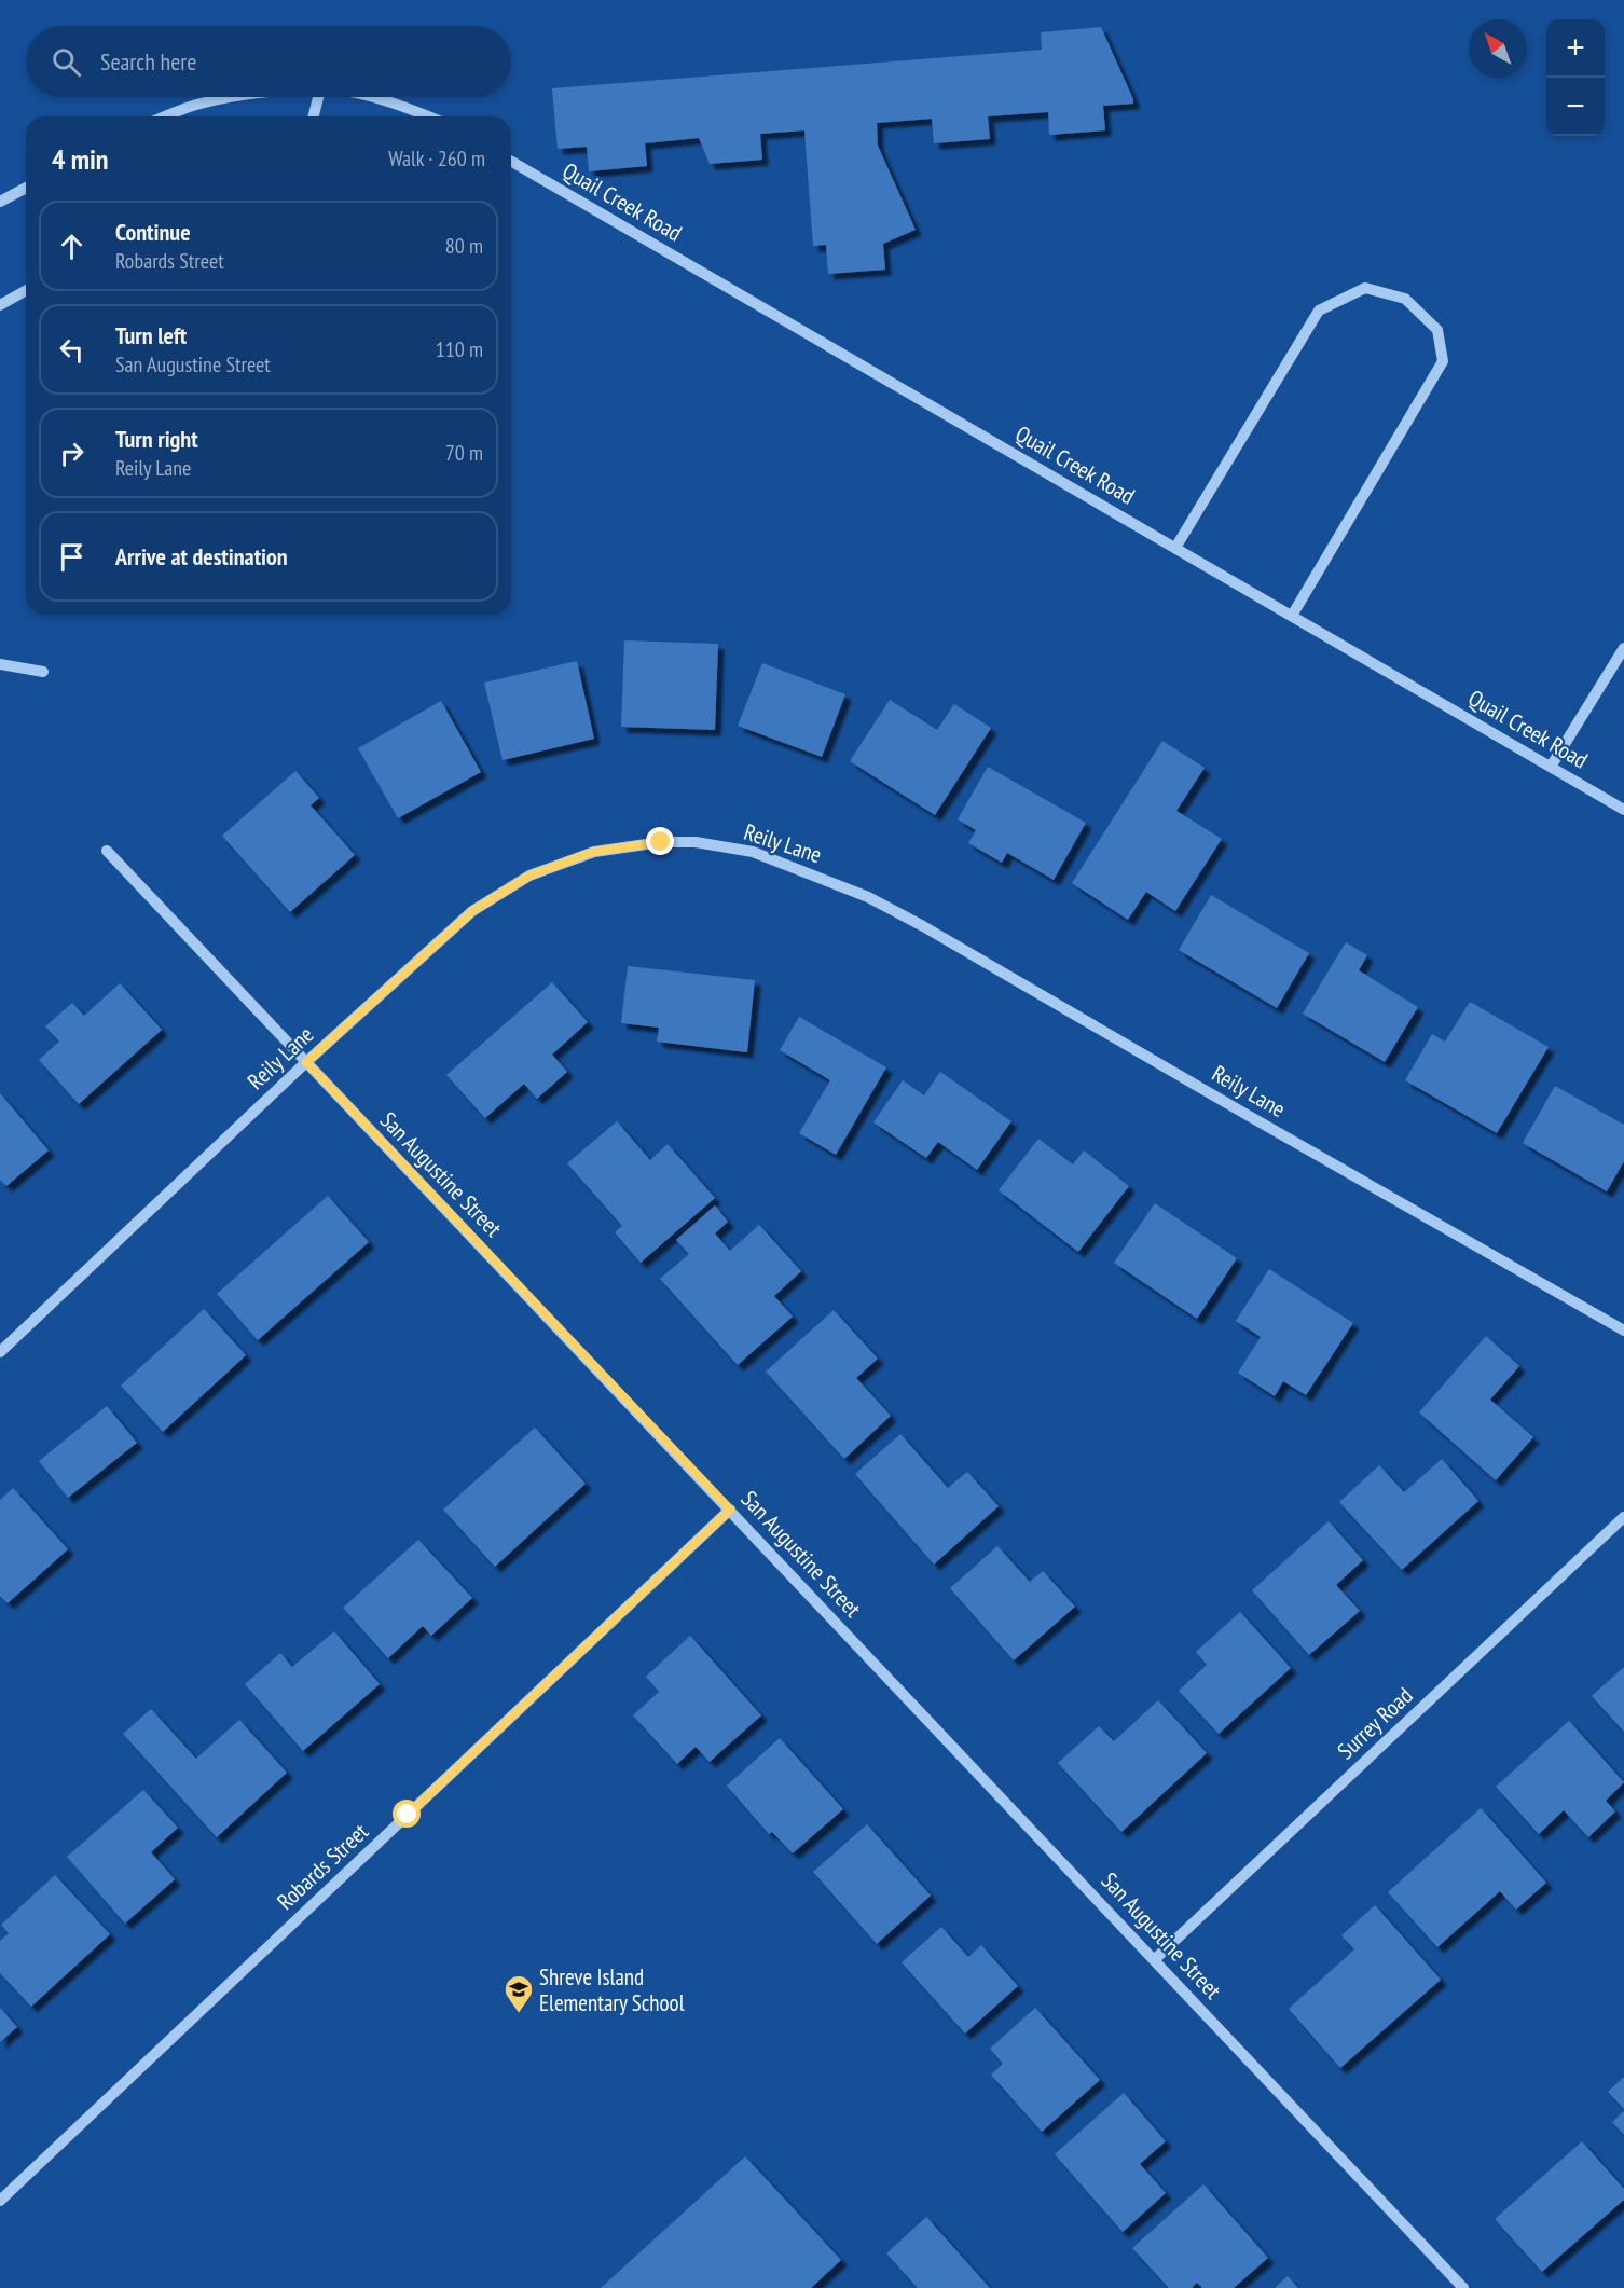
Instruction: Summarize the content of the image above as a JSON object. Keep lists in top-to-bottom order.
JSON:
{
  "streets": {
    "street": [
      "Quail Creek Road",
      "Reily Lane",
      "San Augustine Street",
      "Surrey Road",
      "Robards Street"
    ]
  },
  "crossings": [
    ["Reily Lane", "San Augustine Street"],
    ["San Augustine Street", "Surrey Road"],
    ["San Augustine Street", "Robards Street"]
  ],
  "places": {
    "school or university": ["Shreve Island Elementary School"]
  },
  "north": "top left",
  "page": {
    "map_buttons": ["+", "−"],
    "search": "Search here",
    "heading": ["4 min", "Walk · 260 m"],
    "list": [
      ["Continue", "Robards Street", "80 m"],
      ["Turn left", "San Augustine Street", "110 m"],
      ["Turn right", "Reily Lane", "70 m"],
      "Arrive at destination"
    ]
  }
}
